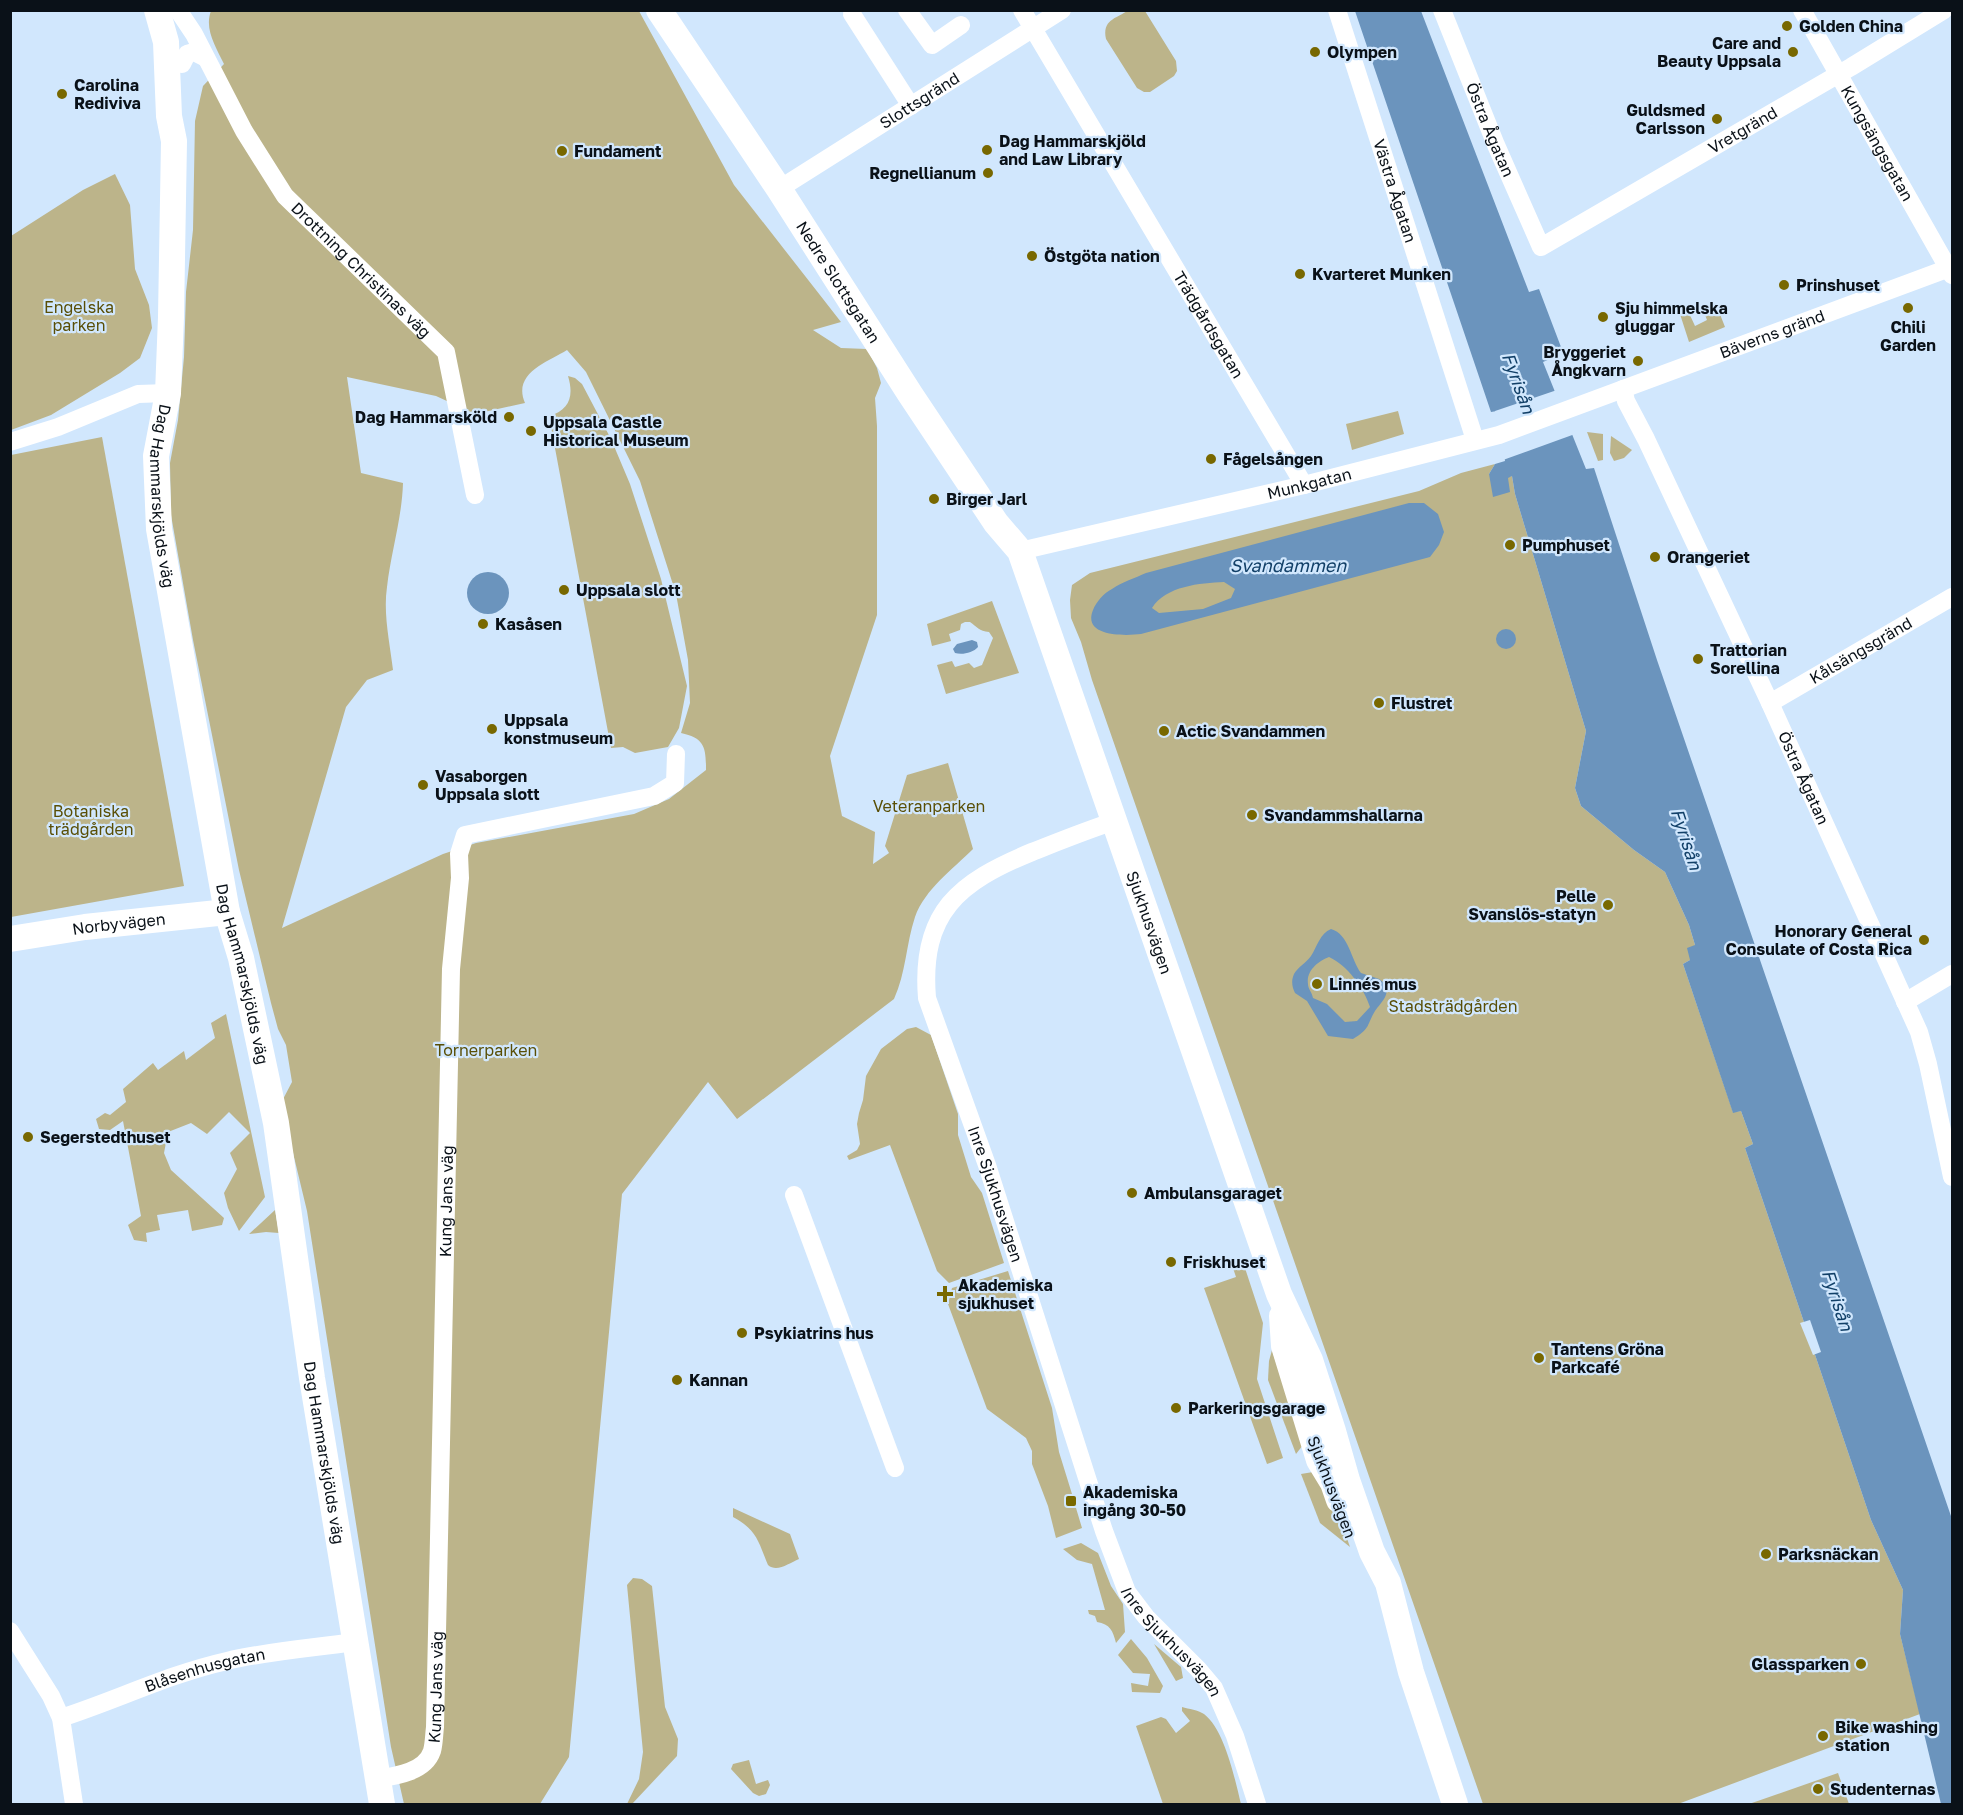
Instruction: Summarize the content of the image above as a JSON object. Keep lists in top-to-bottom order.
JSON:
{
  "streets": {
    "street": [
      "Slottsgränd",
      "Östra Ågatan",
      "Vretgränd",
      "Kungsängsgatan",
      "Västra Ågatan",
      "Drottning Christinas väg",
      "Nedre Slottsgatan",
      "Trädgårdsgatan",
      "Bäverns gränd",
      "Munkgatan",
      "Dag Hammarskjölds väg",
      "Kålsängsgränd",
      "Sjukhusvägen",
      "Norbyvägen",
      "Inre Sjukhusvägen",
      "Kung Jans väg",
      "Blåsenhusgatan"
    ]
  },
  "crossings": [
    ["Slottsgränd", "Nedre Slottsgatan"],
    ["Slottsgränd", "Trädgårdsgatan"],
    ["Östra Ågatan", "Vretgränd"],
    ["Östra Ågatan", "Bäverns gränd"],
    ["Östra Ågatan", "Kålsängsgränd"],
    ["Vretgränd", "Kungsängsgatan"],
    ["Kungsängsgatan", "Bäverns gränd"],
    ["Västra Ågatan", "Munkgatan"],
    ["Drottning Christinas väg", "Dag Hammarskjölds väg"],
    ["Nedre Slottsgatan", "Munkgatan"],
    ["Nedre Slottsgatan", "Sjukhusvägen"],
    ["Trädgårdsgatan", "Munkgatan"],
    ["Bäverns gränd", "Munkgatan"],
    ["Munkgatan", "Sjukhusvägen"],
    ["Dag Hammarskjölds väg", "Norbyvägen"],
    ["Dag Hammarskjölds väg", "Kung Jans väg"],
    ["Dag Hammarskjölds väg", "Blåsenhusgatan"],
    ["Sjukhusvägen", "Inre Sjukhusvägen"]
  ],
  "water": ["Fyrisån", "Svandammen"],
  "parks": [
    "Engelska parken",
    "Veteranparken",
    "Botaniska trädgården",
    "Stadsträdgården",
    "Tornerparken"
  ],
  "places": {
    "other": [
      "Golden China",
      "Olympen",
      "Care and Beauty Uppsala",
      "Carolina Rediviva",
      "Guldsmed Carlsson",
      "Dag Hammarskjöld and Law Library",
      "Fundament",
      "Regnellianum",
      "Östgöta nation",
      "Kvarteret Munken",
      "Prinshuset",
      "Chili Garden",
      "Sju himmelska gluggar",
      "Bryggeriet Ångkvarn",
      "Dag Hammarsköld",
      "Uppsala Castle Historical Museum",
      "Fågelsången",
      "Birger Jarl",
      "Pumphuset",
      "Orangeriet",
      "Uppsala slott",
      "Kasåsen",
      "Trattorian Sorellina",
      "Flustret",
      "Uppsala konstmuseum",
      "Actic Svandammen",
      "Vasaborgen Uppsala slott",
      "Svandammshallarna",
      "Pelle Svanslös-statyn",
      "Honorary General Consulate of Costa Rica",
      "Linnés mus",
      "Segerstedthuset",
      "Ambulansgaraget",
      "Friskhuset",
      "Psykiatrins hus",
      "Tantens Gröna Parkcafé",
      "Kannan",
      "Parkeringsgarage",
      "Parksnäckan",
      "Glassparken",
      "Bike washing station",
      "Studenternas"
    ],
    "health": ["Akademiska sjukhuset"],
    "transit": ["Akademiska ingång 30-50"]
  }
}
